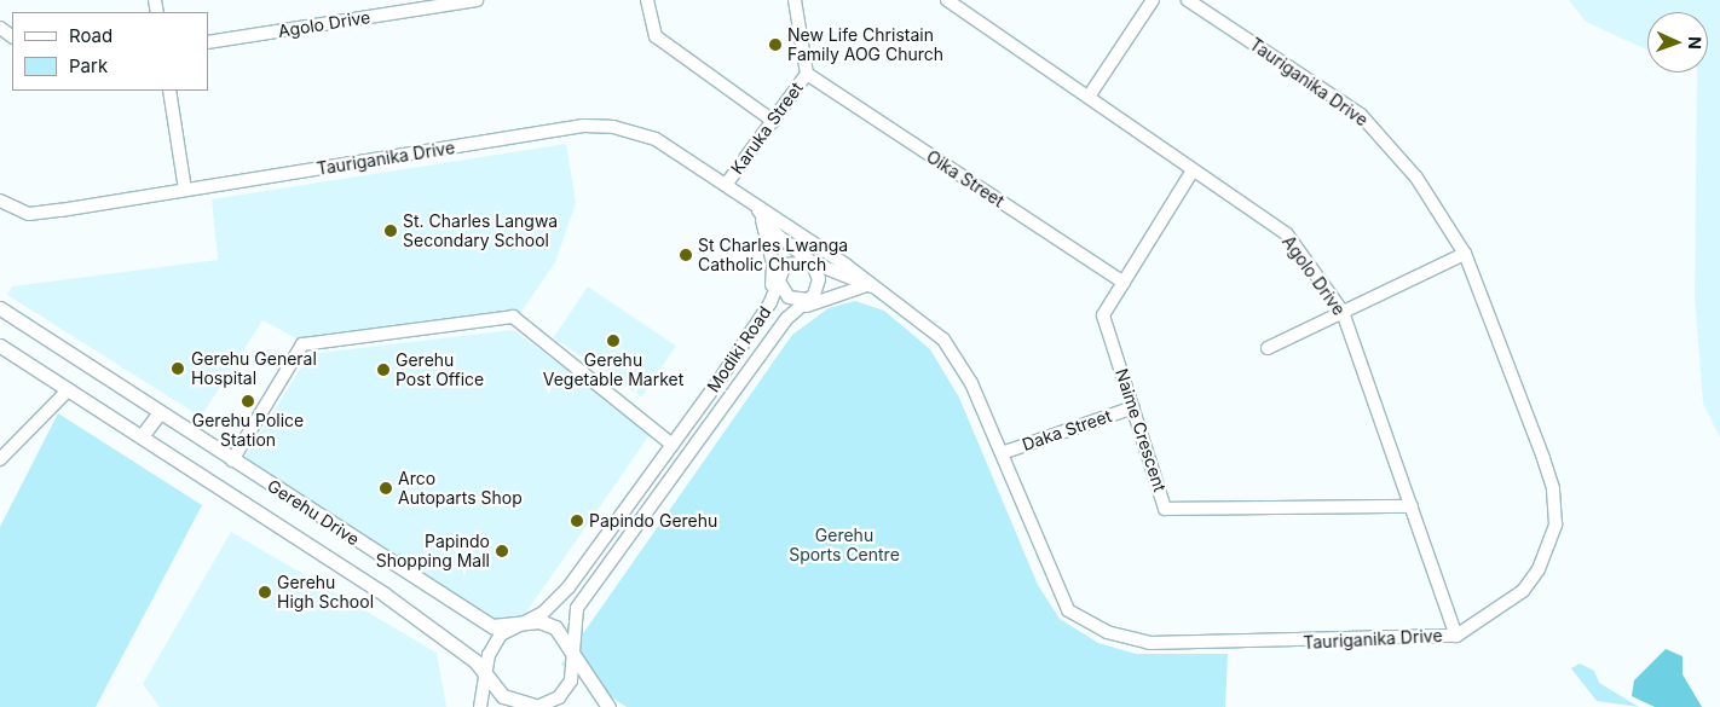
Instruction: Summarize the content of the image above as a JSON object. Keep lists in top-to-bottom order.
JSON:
{
  "streets": {
    "street": [
      "Agolo Drive",
      "Tauriganika Drive",
      "Karuka Street",
      "Oika Street",
      "Modiki Road",
      "Daka Street",
      "Naime Crescent",
      "Gerehu Drive"
    ]
  },
  "crossings": [
    ["Agolo Drive", "Tauriganika Drive"],
    ["Agolo Drive", "Naime Crescent"],
    ["Tauriganika Drive", "Karuka Street"],
    ["Tauriganika Drive", "Modiki Road"],
    ["Tauriganika Drive", "Daka Street"],
    ["Karuka Street", "Oika Street"],
    ["Oika Street", "Naime Crescent"],
    ["Modiki Road", "Gerehu Drive"],
    ["Daka Street", "Naime Crescent"]
  ],
  "parks": ["Gerehu Sports Centre"],
  "places": [
    "New Life Christain Family AOG Church",
    "St. Charles Langwa Secondary School",
    "St Charles Lwanga Catholic Church",
    "Gerehu Vegetable Market",
    "Gerehu General Hospital",
    "Gerehu Post Office",
    "Gerehu Police Station",
    "Arco Autoparts Shop",
    "Papindo Gerehu",
    "Papindo Shopping Mall",
    "Gerehu High School"
  ],
  "legend": ["Road", "Park"],
  "north": "right"
}
